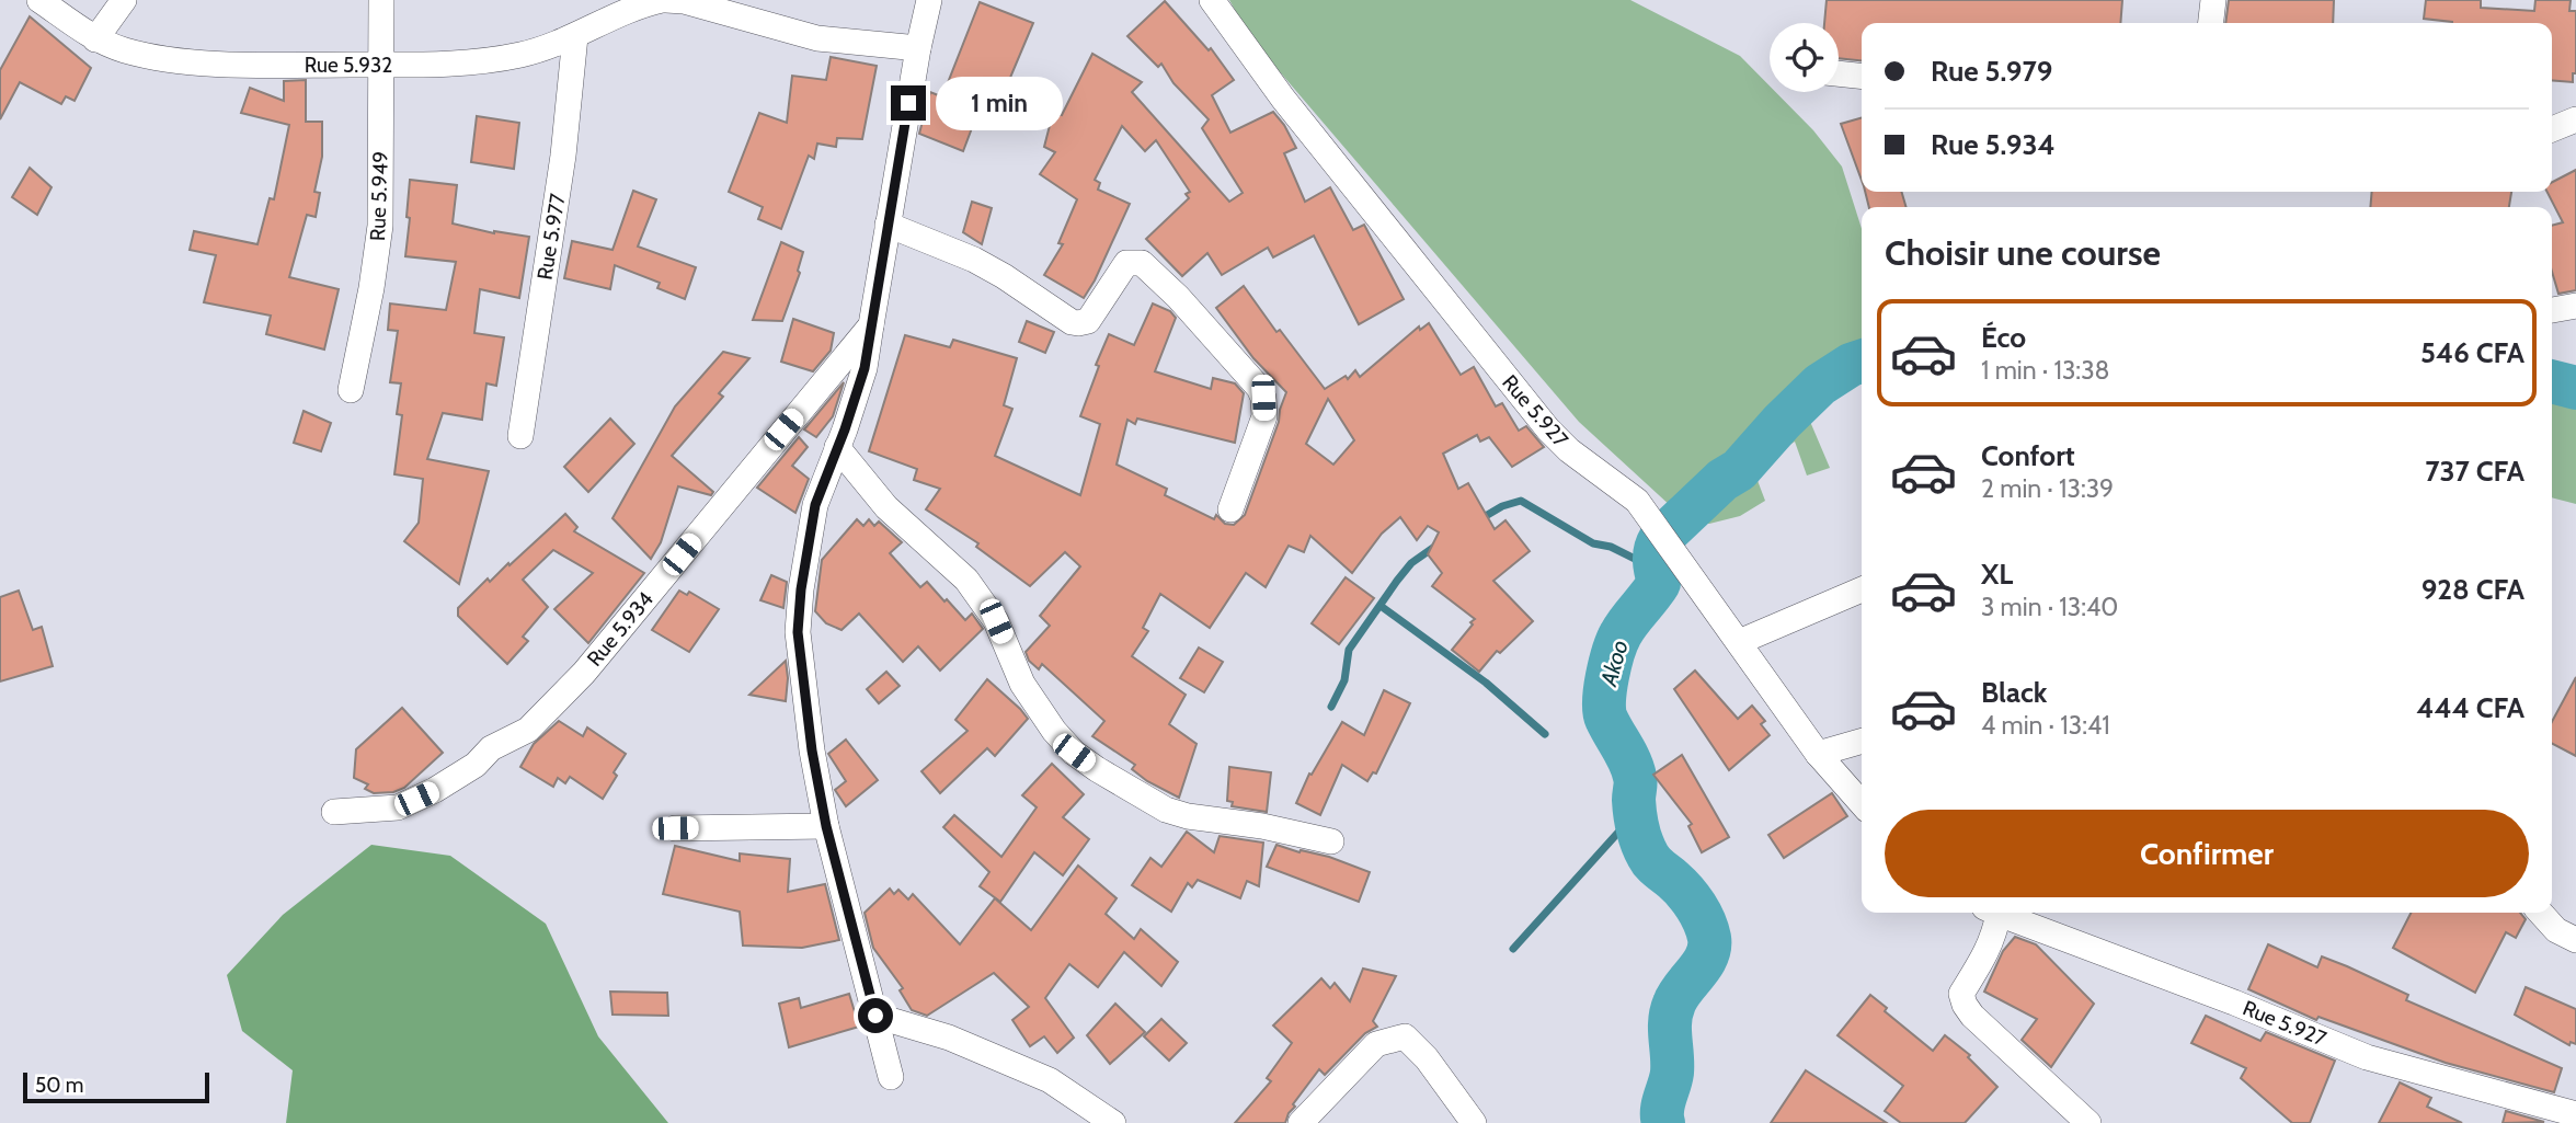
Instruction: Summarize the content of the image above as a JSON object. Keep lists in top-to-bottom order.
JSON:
{
  "streets": {
    "street": [
      "Rue 5.932",
      "Rue 5.949",
      "Rue 5.977",
      "Rue 5.927",
      "Rue 5.934"
    ]
  },
  "crossings": [
    ["Rue 5.932", "Rue 5.949"],
    ["Rue 5.932", "Rue 5.977"]
  ],
  "water": ["Akoo"],
  "scale_bar": "50 m",
  "page": {
    "banner": ["Rue 5.979", "Rue 5.934"],
    "bubble": "1 min",
    "heading": "Choisir une course",
    "list": [
      {
        "name": "Éco",
        "note": "1 min · 13:38",
        "value": "546 CFA"
      },
      {
        "name": "Confort",
        "note": "2 min · 13:39",
        "value": "737 CFA"
      },
      {
        "name": "XL",
        "note": "3 min · 13:40",
        "value": "928 CFA"
      },
      {
        "name": "Black",
        "note": "4 min · 13:41",
        "value": "444 CFA"
      }
    ],
    "buttons": "Confirmer",
    "scale": "50 m"
  }
}
